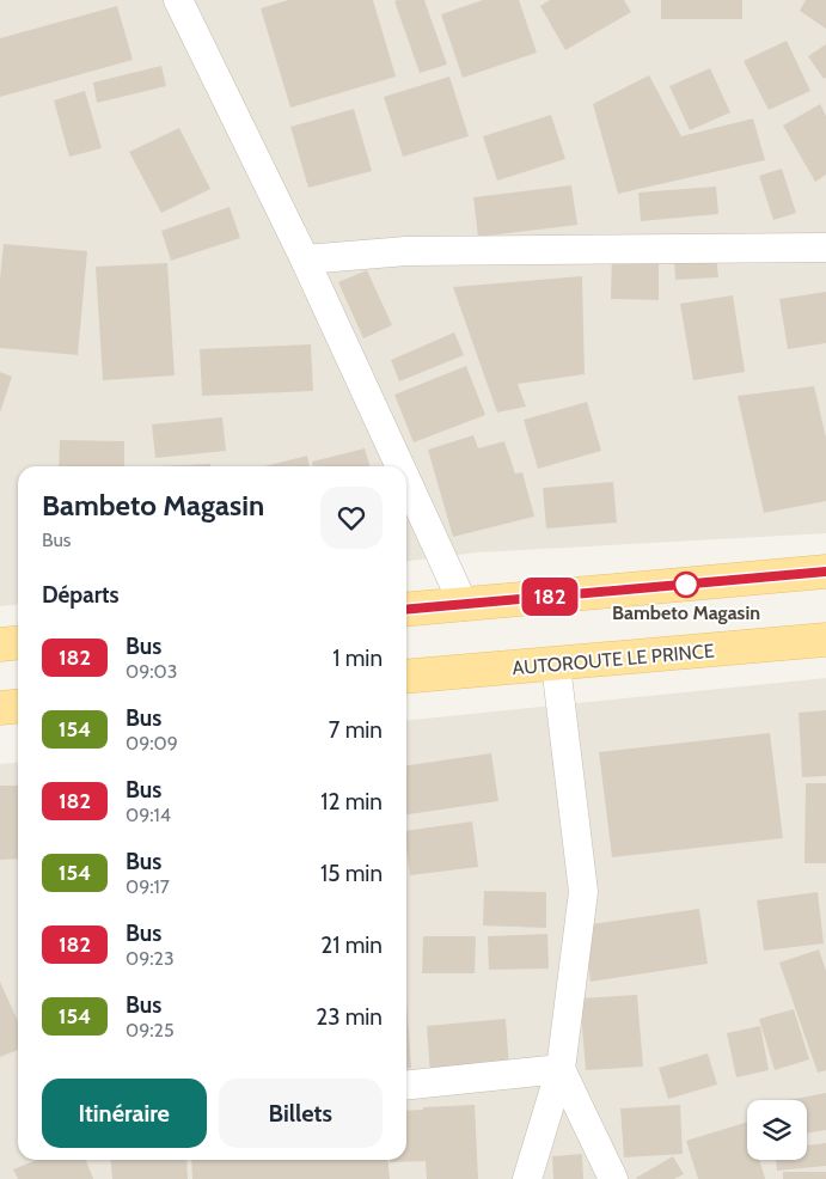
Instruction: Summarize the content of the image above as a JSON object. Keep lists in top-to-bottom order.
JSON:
{
  "streets": {
    "main road": ["AUTOROUTE LE PRINCE"]
  },
  "places": ["Bambeto Magasin"],
  "lines": ["bus line 182"],
  "page": {
    "on_map": "182",
    "heading": [
      ["Bambeto Magasin", "Bus"],
      "Départs"
    ],
    "list": [
      {
        "mark": "182",
        "name": "Bus",
        "note": "09:03",
        "value": "1 min"
      },
      {
        "mark": "154",
        "name": "Bus",
        "note": "09:09",
        "value": "7 min"
      },
      {
        "mark": "182",
        "name": "Bus",
        "note": "09:14",
        "value": "12 min"
      },
      {
        "mark": "154",
        "name": "Bus",
        "note": "09:17",
        "value": "15 min"
      },
      {
        "mark": "182",
        "name": "Bus",
        "note": "09:23",
        "value": "21 min"
      },
      {
        "mark": "154",
        "name": "Bus",
        "note": "09:25",
        "value": "23 min"
      }
    ],
    "buttons": ["Itinéraire", "Billets"]
  }
}
